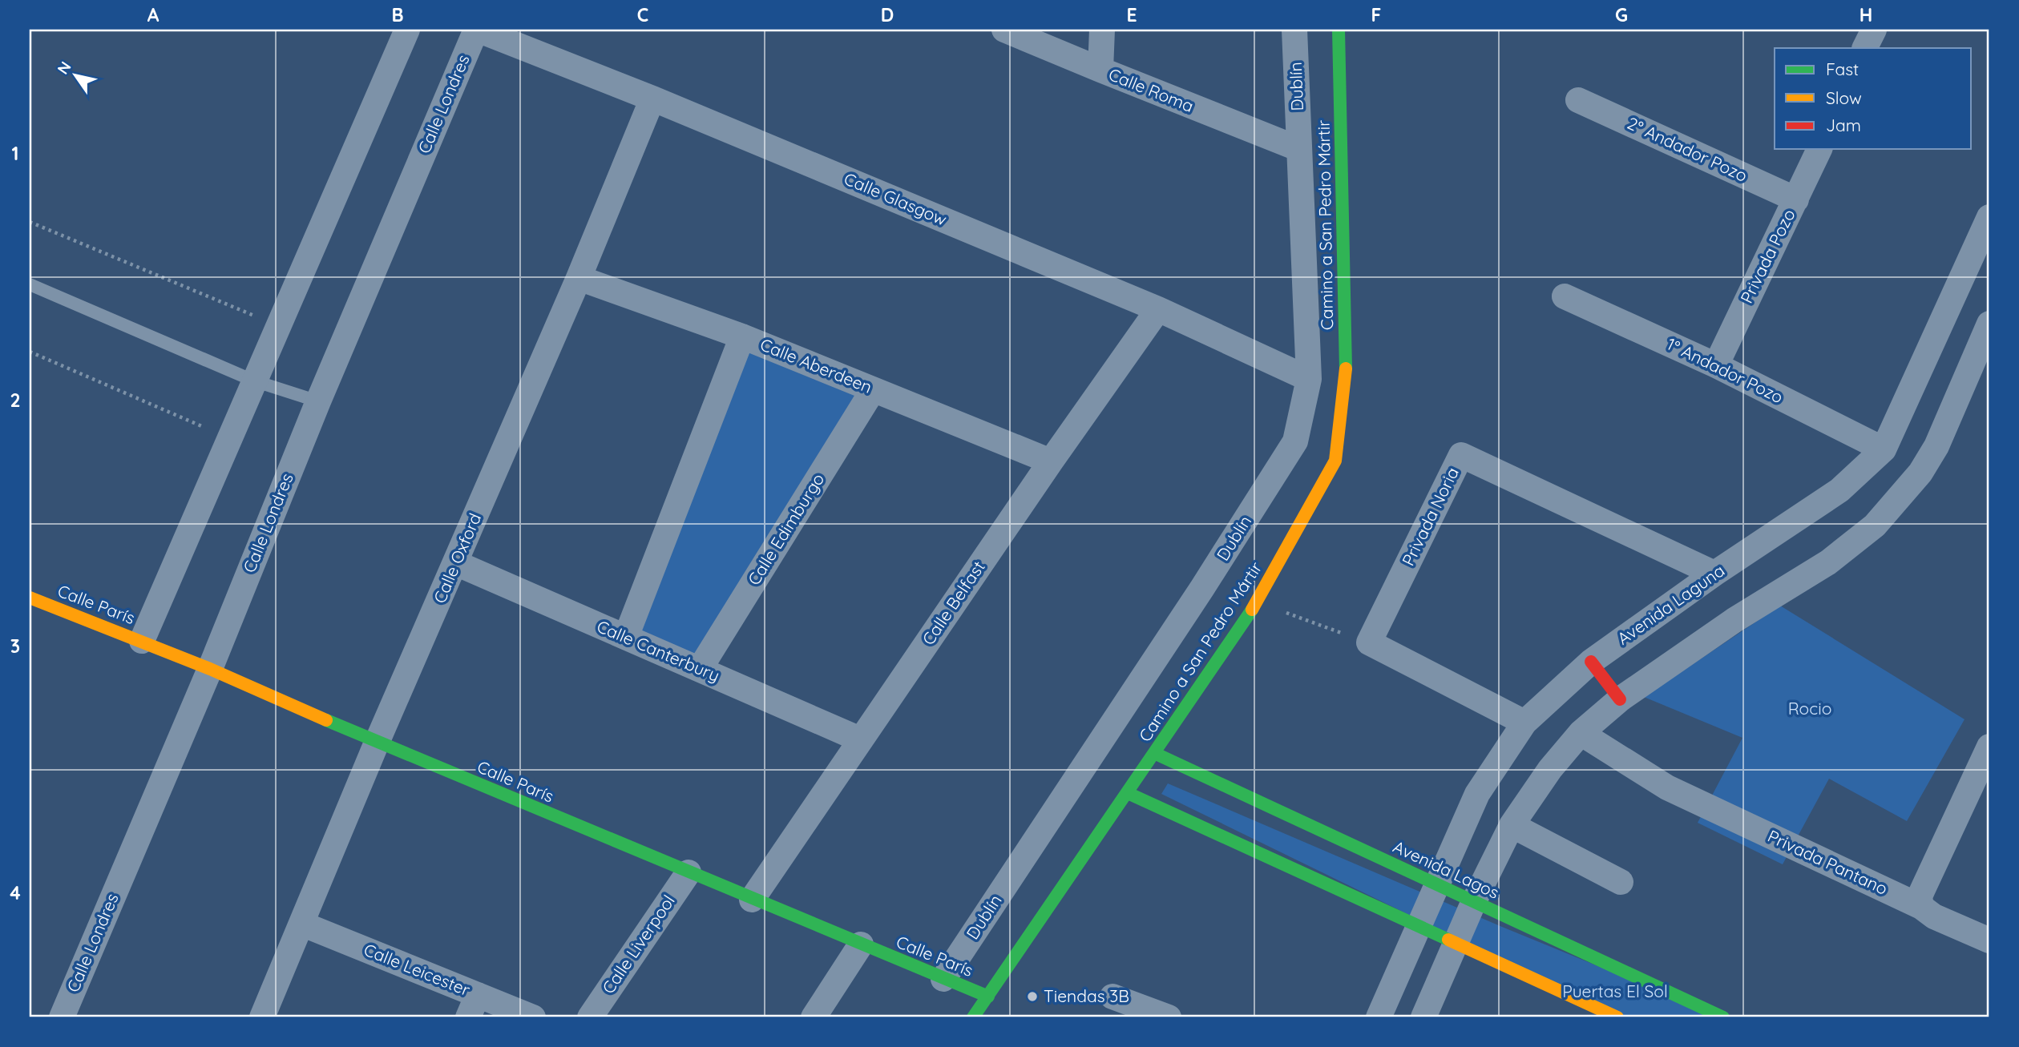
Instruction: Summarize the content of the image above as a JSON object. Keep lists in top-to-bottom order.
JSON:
{
  "streets": {
    "street": [
      "Dublín",
      "Calle Roma",
      "Calle Londres",
      "2° Andador Pozo",
      "Calle Glasgow",
      "Camino a San Pedro Mártir",
      "Privada Pozo",
      "Calle Aberdeen",
      "1° Andador Pozo",
      "Privada Noria",
      "Calle Edimburgo",
      "Calle Oxford",
      "Calle Belfast",
      "Calle París",
      "Avenida Laguna",
      "Calle Canterbury",
      "Privada Pantano",
      "Avenida Lagos",
      "Calle Liverpool",
      "Calle Leicester"
    ]
  },
  "crossings": [
    ["Dublín", "Calle Roma"],
    ["Dublín", "Calle Glasgow"],
    ["Dublín", "Calle París"],
    ["Calle Londres", "Calle Glasgow"],
    ["Calle Londres", "Calle París"],
    ["2° Andador Pozo", "Privada Pozo"],
    ["Calle Glasgow", "Calle Oxford"],
    ["Calle Glasgow", "Calle Belfast"],
    ["Camino a San Pedro Mártir", "Calle París"],
    ["Camino a San Pedro Mártir", "Avenida Lagos"],
    ["Privada Pozo", "1° Andador Pozo"],
    ["Calle Aberdeen", "Calle Edimburgo"],
    ["Calle Aberdeen", "Calle Oxford"],
    ["Calle Aberdeen", "Calle Belfast"],
    ["1° Andador Pozo", "Avenida Laguna"],
    ["Privada Noria", "Avenida Laguna"],
    ["Calle Edimburgo", "Calle Canterbury"],
    ["Calle Oxford", "Calle París"],
    ["Calle Oxford", "Calle Canterbury"],
    ["Calle Oxford", "Calle Leicester"],
    ["Calle Belfast", "Calle París"],
    ["Calle Belfast", "Calle Canterbury"],
    ["Calle París", "Calle Liverpool"],
    ["Avenida Laguna", "Avenida Lagos"]
  ],
  "parks": ["Rocio", "Puertas El Sol"],
  "places": ["Tiendas 3B"],
  "legend": ["Fast", "Slow", "Jam"],
  "north": "top left",
  "grid": {
    "columns": [
      "A",
      "B",
      "C",
      "D",
      "E",
      "F",
      "G",
      "H"
    ],
    "rows": [
      "1",
      "2",
      "3",
      "4"
    ]
  }
}
